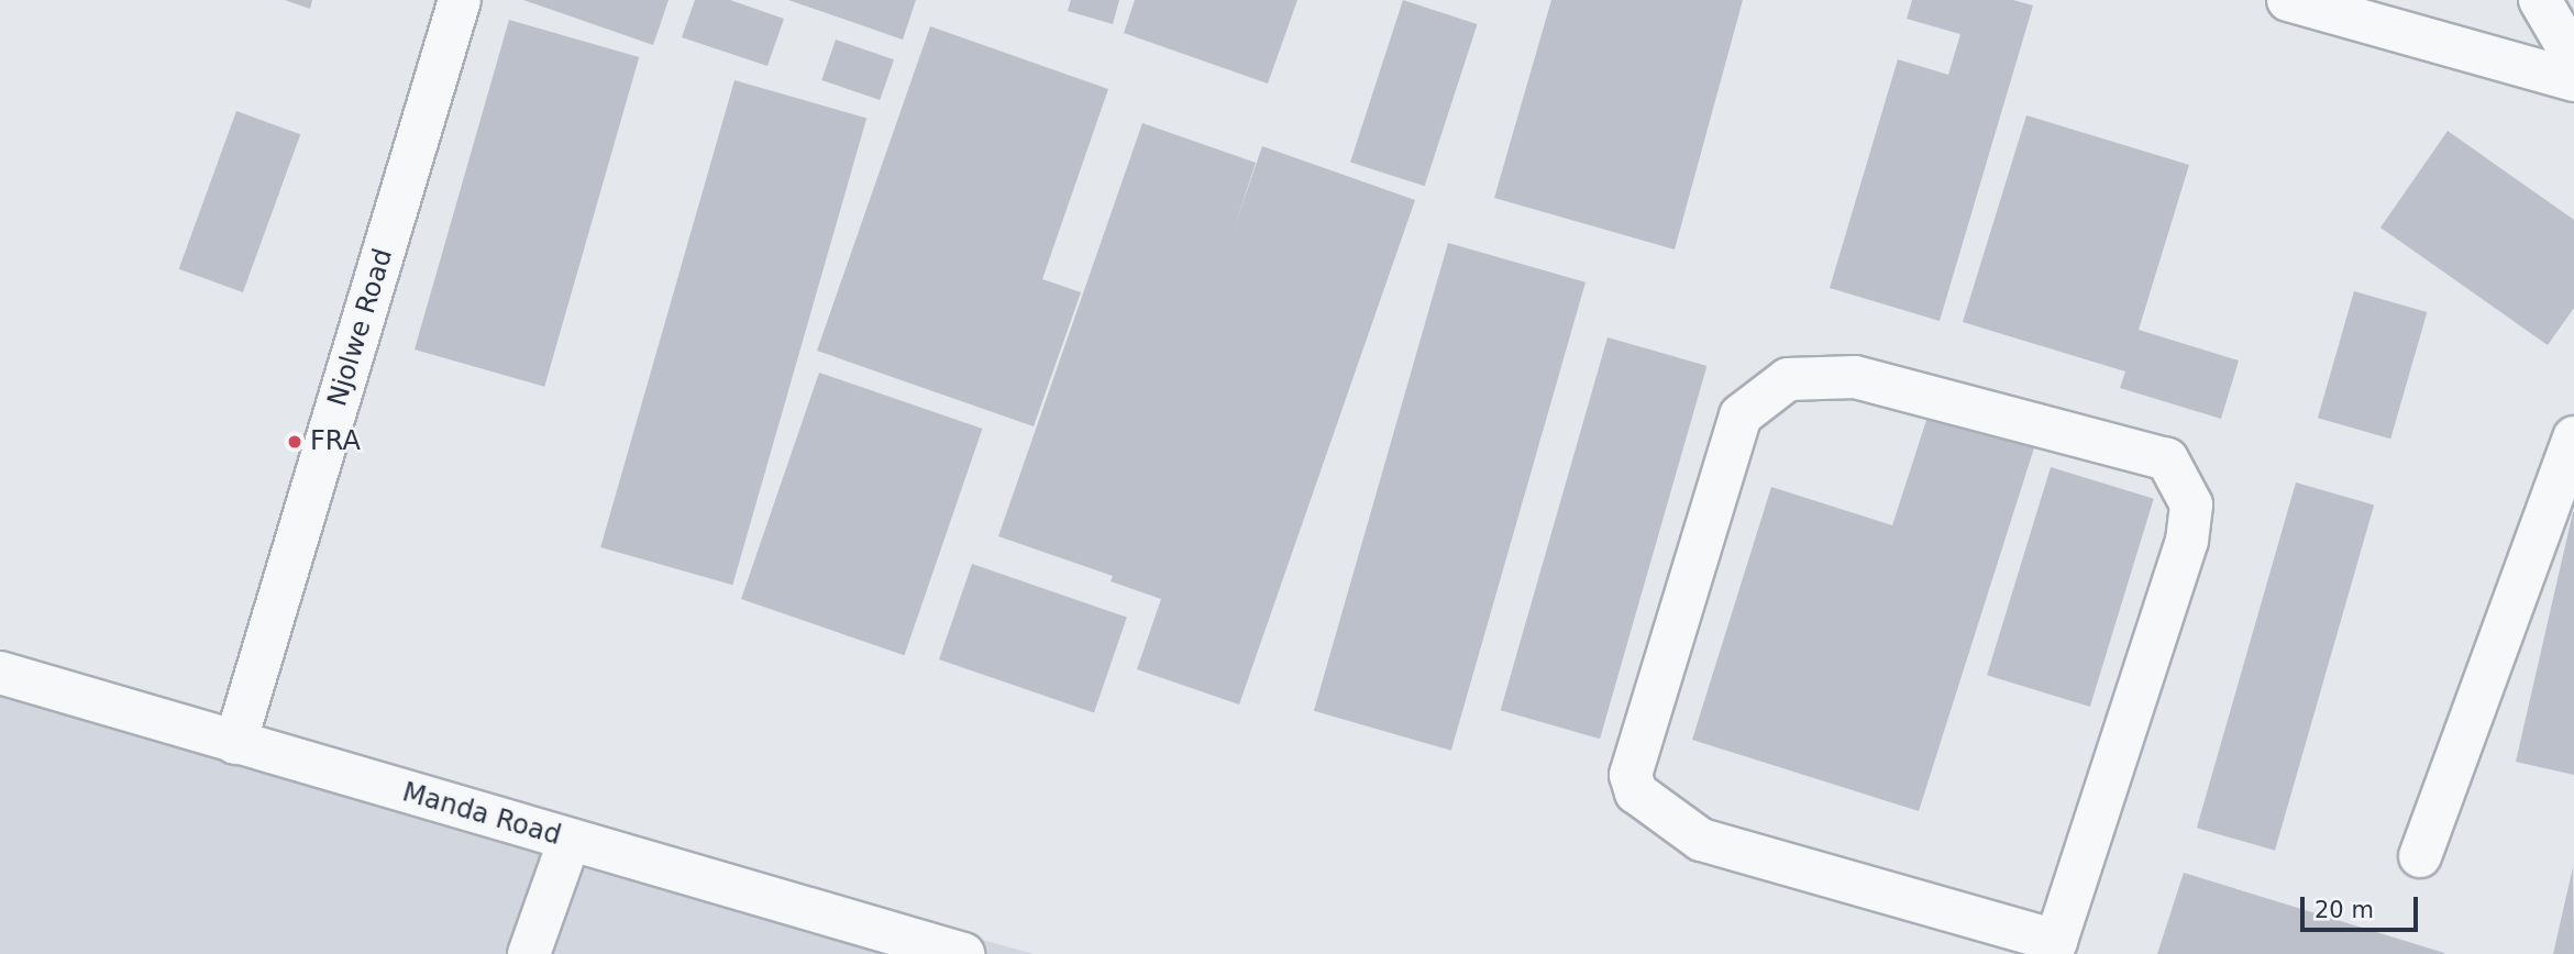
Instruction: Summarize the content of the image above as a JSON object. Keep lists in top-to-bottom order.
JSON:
{
  "streets": {
    "street": ["Njolwe Road", "Manda Road"]
  },
  "crossings": [
    ["Njolwe Road", "Manda Road"]
  ],
  "places": ["FRA"],
  "scale_bar": "20 m"
}
